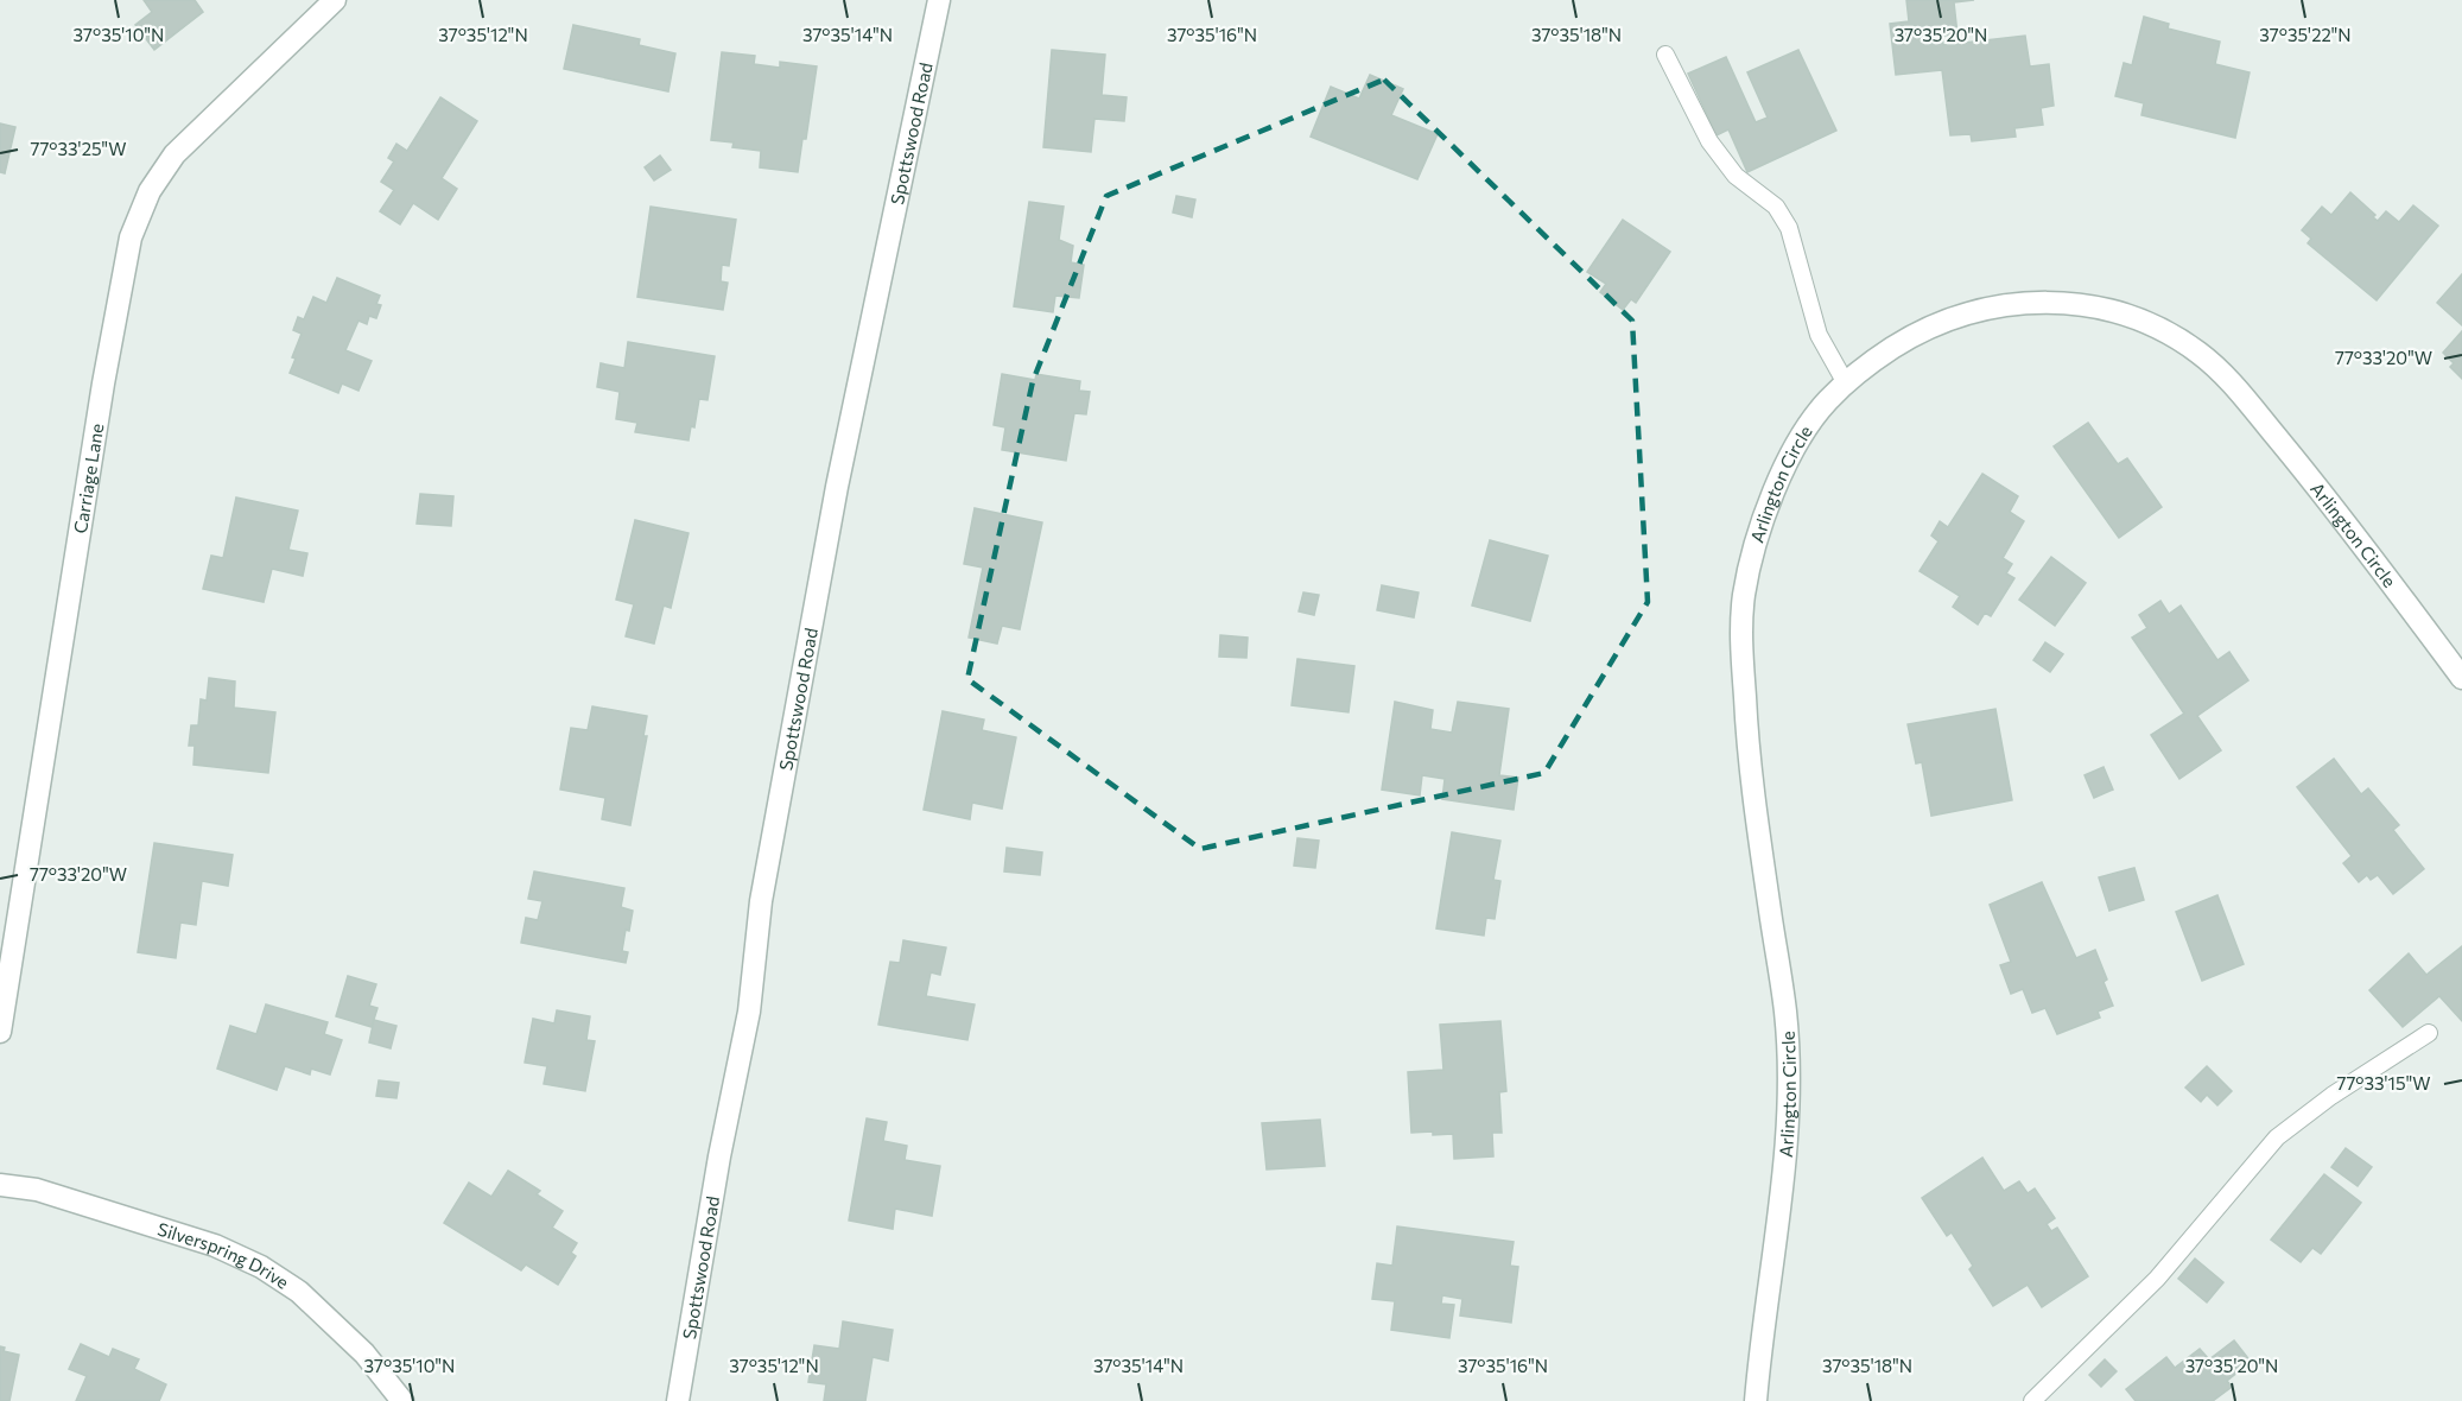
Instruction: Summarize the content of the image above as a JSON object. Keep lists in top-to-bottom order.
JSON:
{
  "streets": {
    "street": [
      "Spottswood Road",
      "Carriage Lane",
      "Arlington Circle",
      "Silverspring Drive"
    ]
  },
  "coordinates": [
    "37°35'10\"N",
    "37°35'12\"N",
    "37°35'14\"N",
    "37°35'16\"N",
    "37°35'18\"N",
    "37°35'20\"N",
    "37°35'22\"N",
    "77°33'25\"W",
    "77°33'20\"W",
    "77°33'15\"W"
  ]
}
